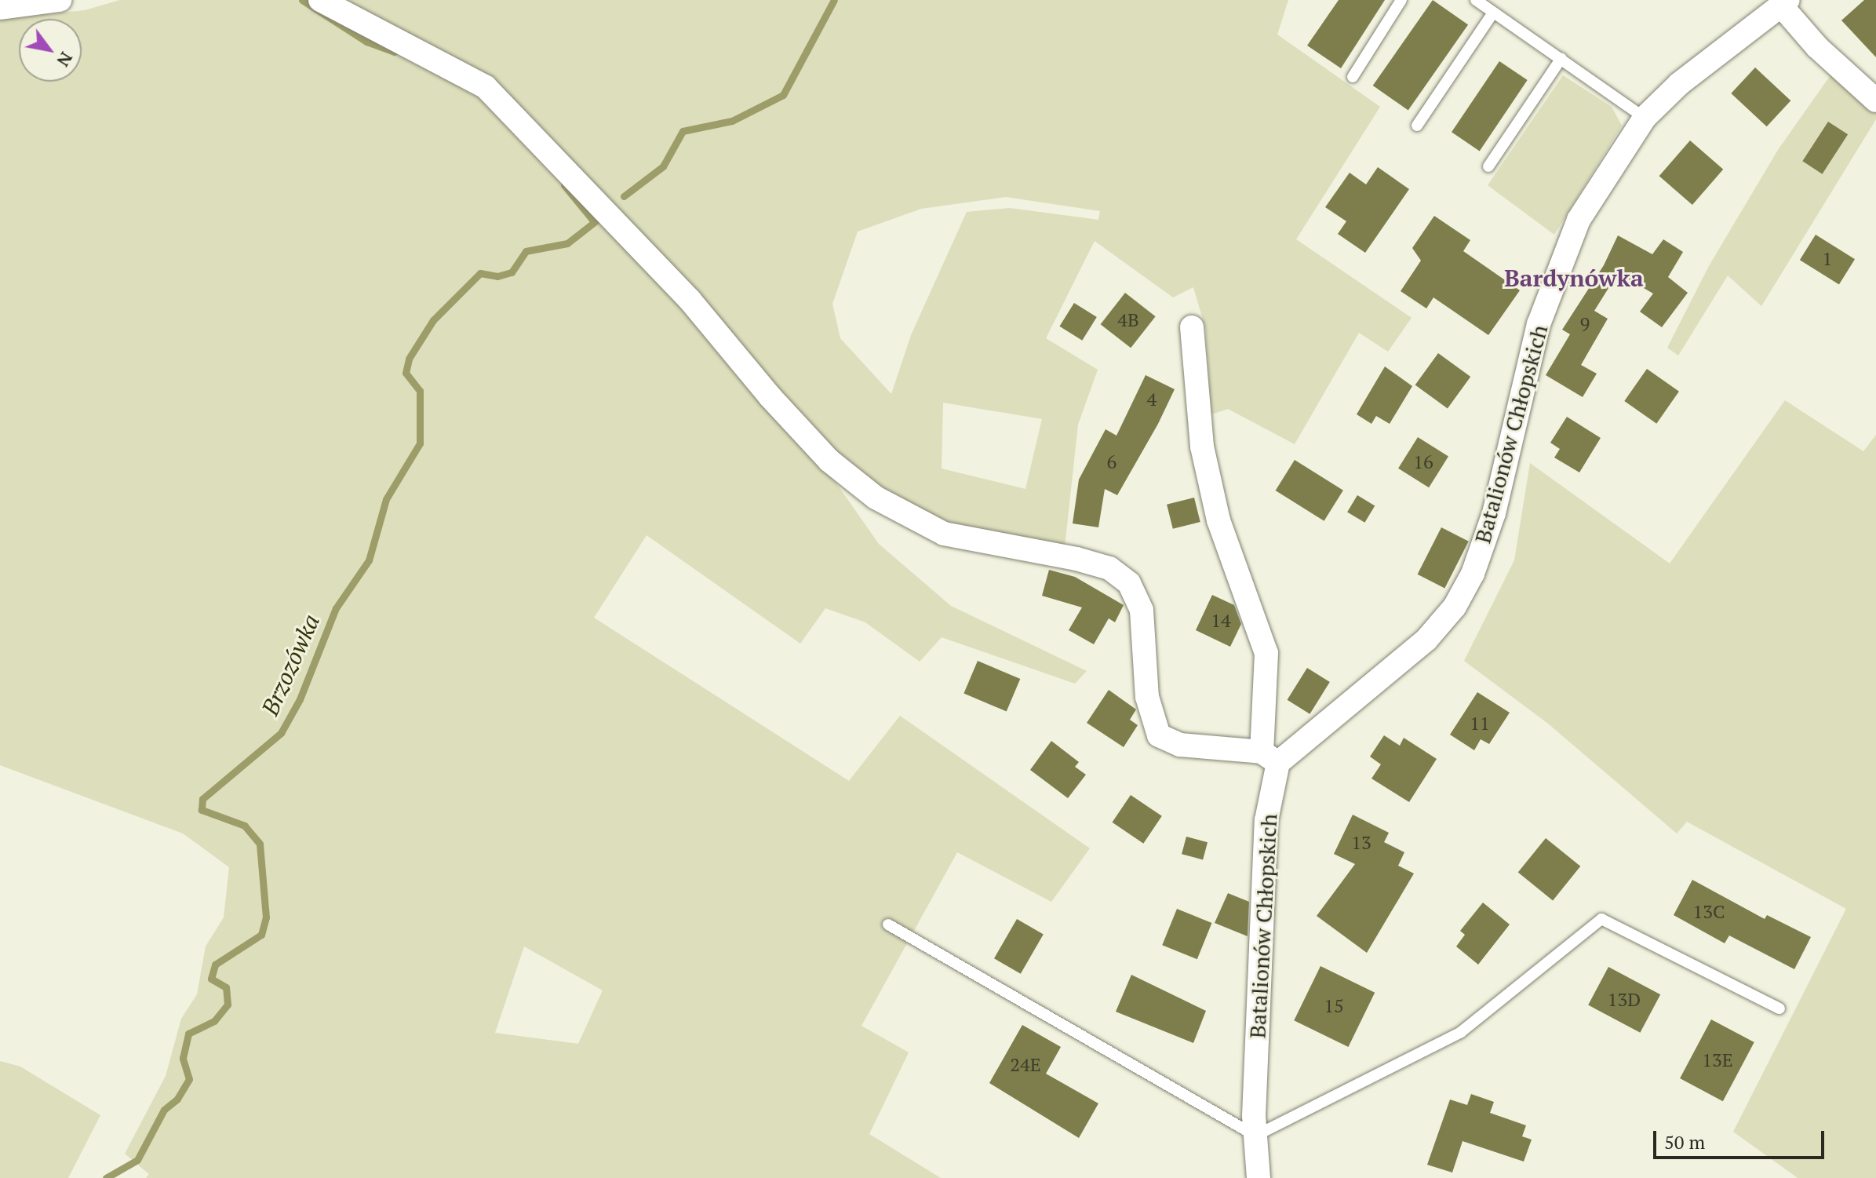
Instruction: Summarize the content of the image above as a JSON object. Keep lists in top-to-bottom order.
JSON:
{
  "streets": {
    "street": ["Batalionów Chłopskich"]
  },
  "districts": ["Bardynówka"],
  "water": ["Brzozówka"],
  "house_numbers": [
    "1",
    "4B",
    "9",
    "4",
    "6",
    "16",
    "14",
    "11",
    "13",
    "13C",
    "13D",
    "15",
    "13E",
    "24E"
  ],
  "scale_bar": "50 m",
  "north": "bottom right"
}
